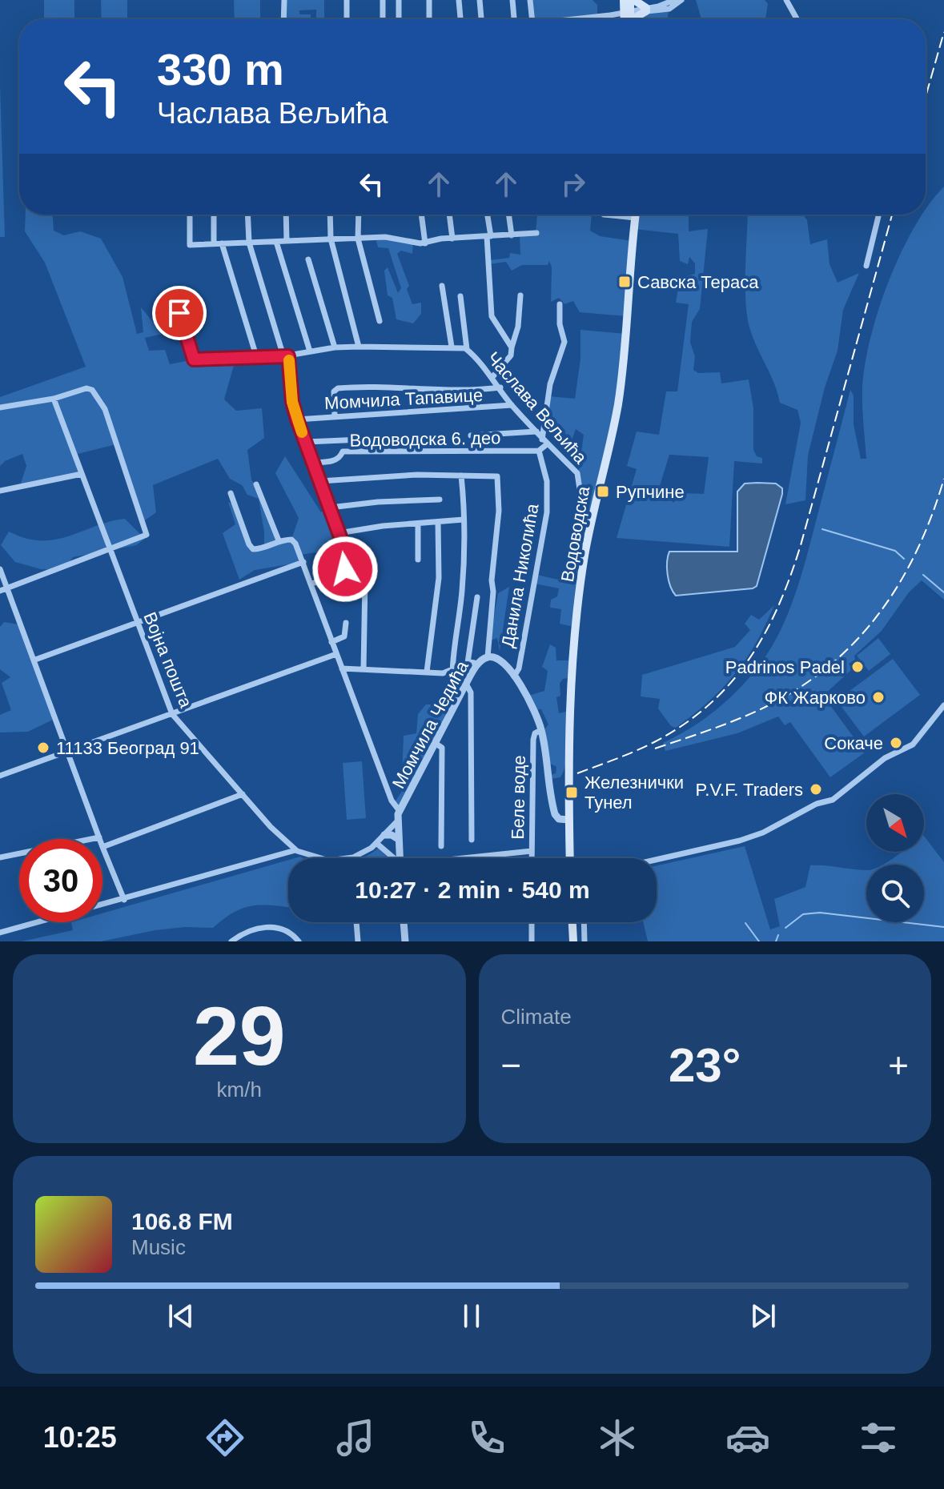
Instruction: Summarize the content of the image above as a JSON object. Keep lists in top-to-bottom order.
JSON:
{
  "streets": {
    "main road": ["Водоводска"],
    "street": [
      "Момчила Тапавице",
      "Часлава Вељића",
      "Водоводска 6. део",
      "Данила Николића",
      "Војна пошта",
      "Момчила Чедића",
      "Беле воде"
    ]
  },
  "crossings": [
    ["Момчила Тапавице", "Часлава Вељића"],
    ["Часлава Вељића", "Водоводска"],
    ["Водоводска 6. део", "Данила Николића"],
    ["Водоводска", "Момчила Чедића"],
    ["Данила Николића", "Момчила Чедића"],
    ["Момчила Чедића", "Беле воде"]
  ],
  "places": {
    "transit": ["Савска Тераса", "Рупчине", "Железнички Тунел"],
    "other": [
      "Padrinos Padel",
      "ФК Жарково",
      "Сокаче",
      "11133 Београд 91",
      "P.V.F. Traders"
    ]
  },
  "north": "bottom right",
  "page": {
    "turn": ["330 m", "Часлава Вељића"],
    "limit": "30",
    "trip": "10:27 · 2 min · 540 m",
    "tile": [
      ["29", "km/h"],
      "Climate"
    ],
    "heat": ["−", "23°", "+"],
    "song": ["106.8 FM", "Music"],
    "tabs": "10:25"
  }
}
